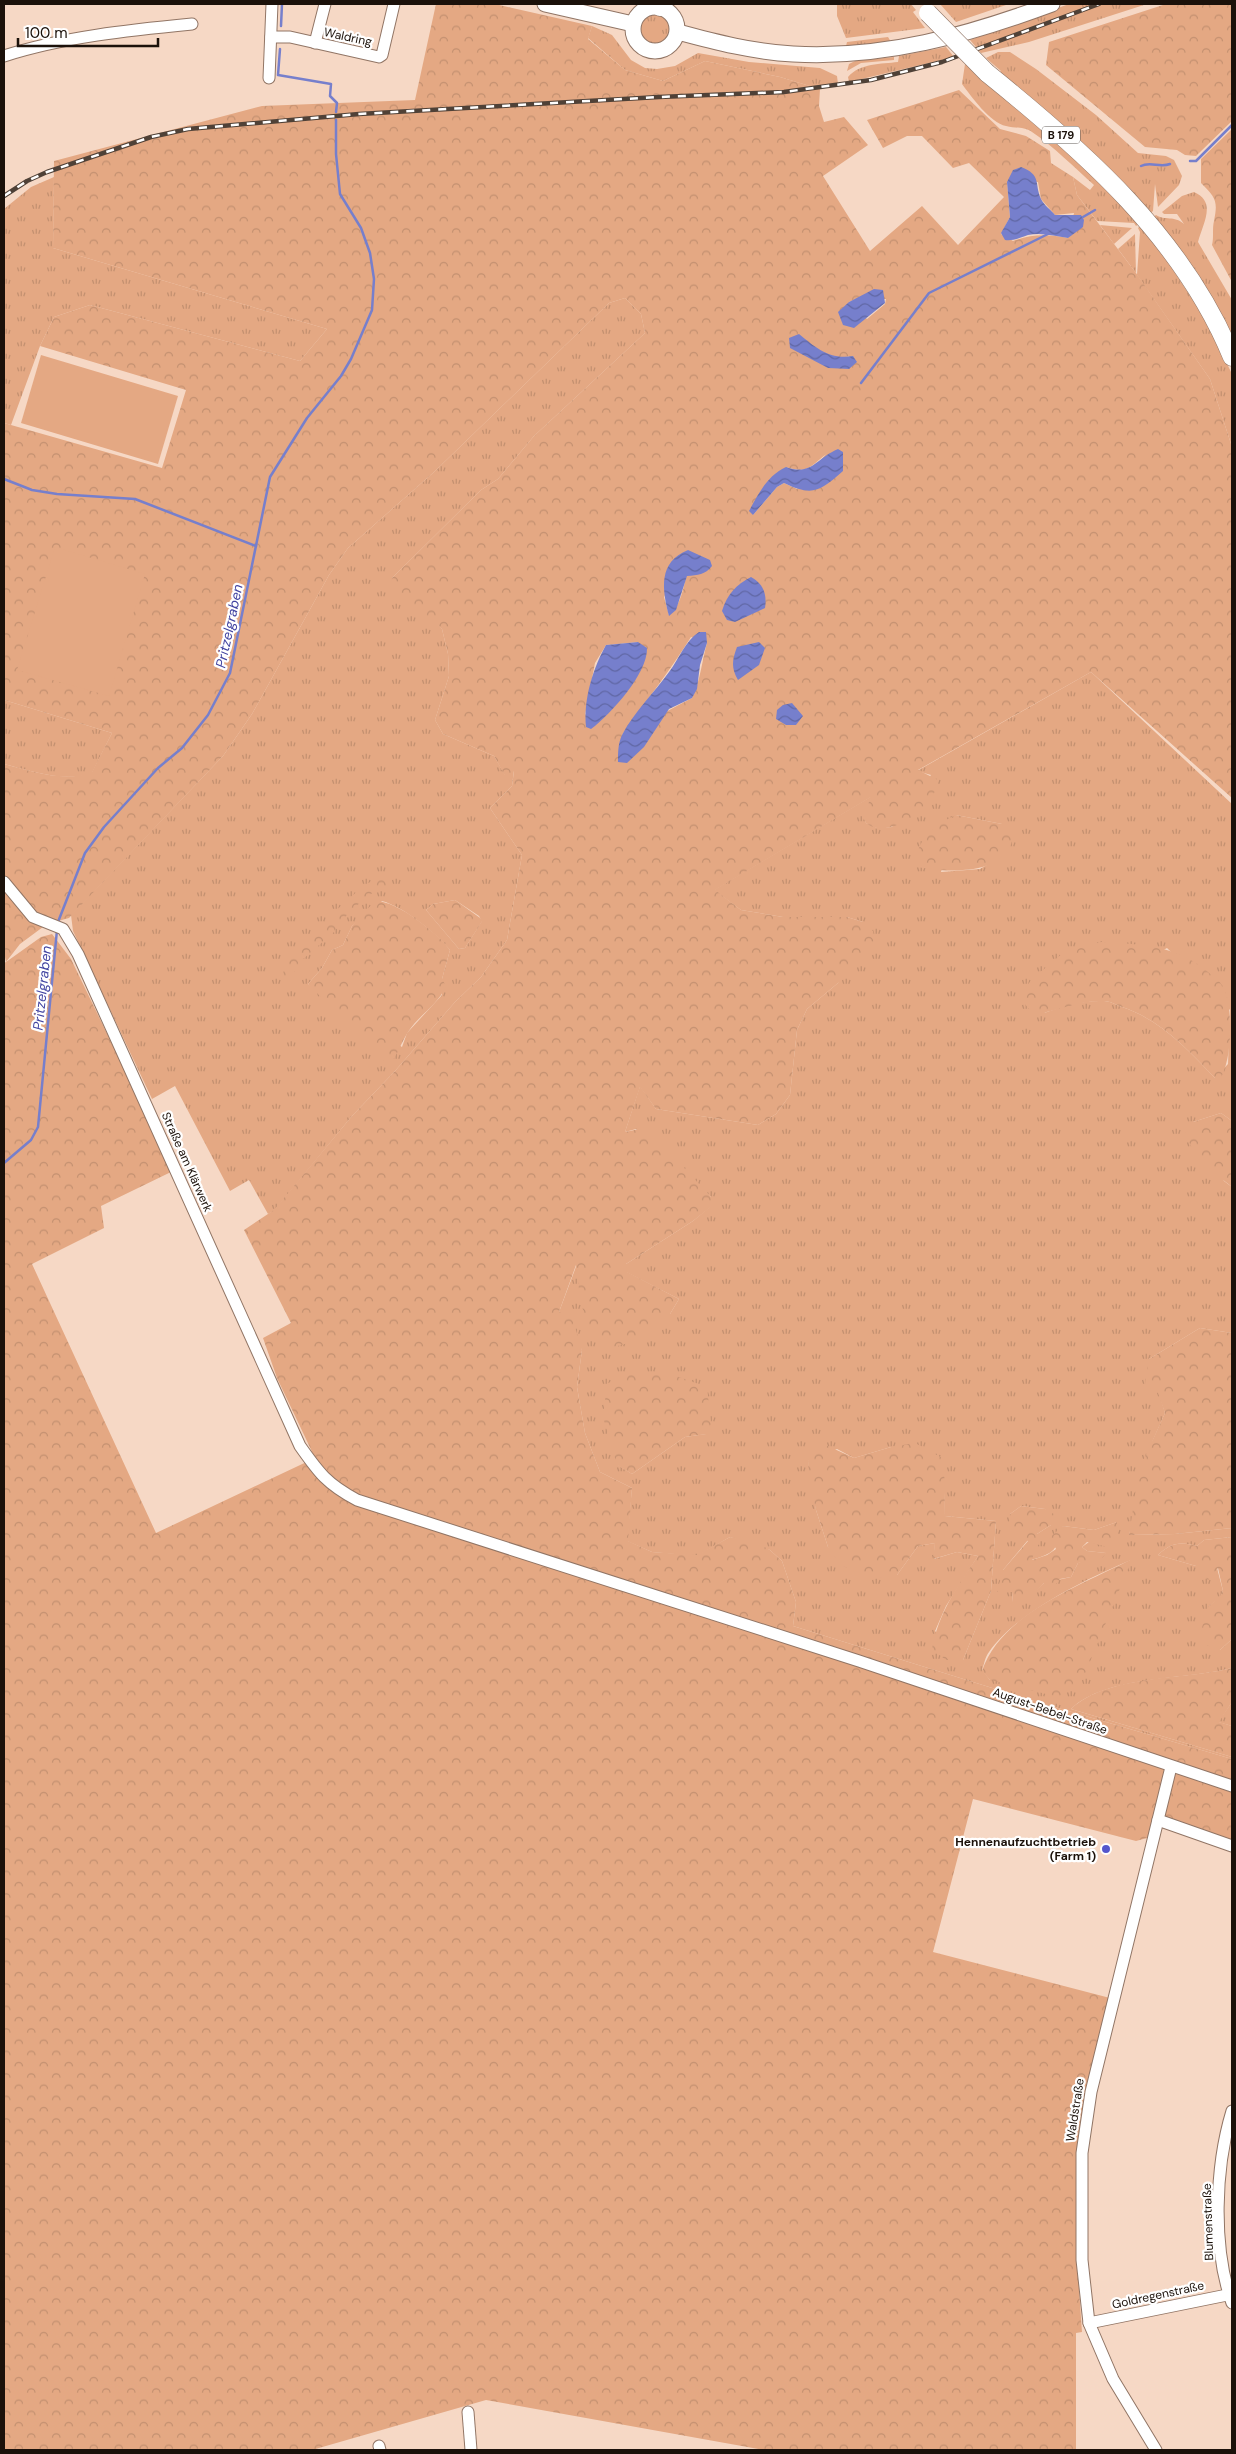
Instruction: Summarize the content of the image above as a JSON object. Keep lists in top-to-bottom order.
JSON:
{
  "streets": {
    "main road": ["B 179"],
    "street": [
      "Waldring",
      "Straße am Klärwerk",
      "August-Bebel-Straße",
      "Waldstraße",
      "Blumenstraße",
      "Goldregenstraße"
    ]
  },
  "crossings": [
    ["Straße am Klärwerk", "August-Bebel-Straße"],
    ["August-Bebel-Straße", "Waldstraße"],
    ["Waldstraße", "Goldregenstraße"],
    ["Blumenstraße", "Goldregenstraße"]
  ],
  "water": ["Pritzelgraben"],
  "places": ["Hennenaufzuchtbetrieb (Farm 1)"],
  "scale_bar": "100 m"
}
